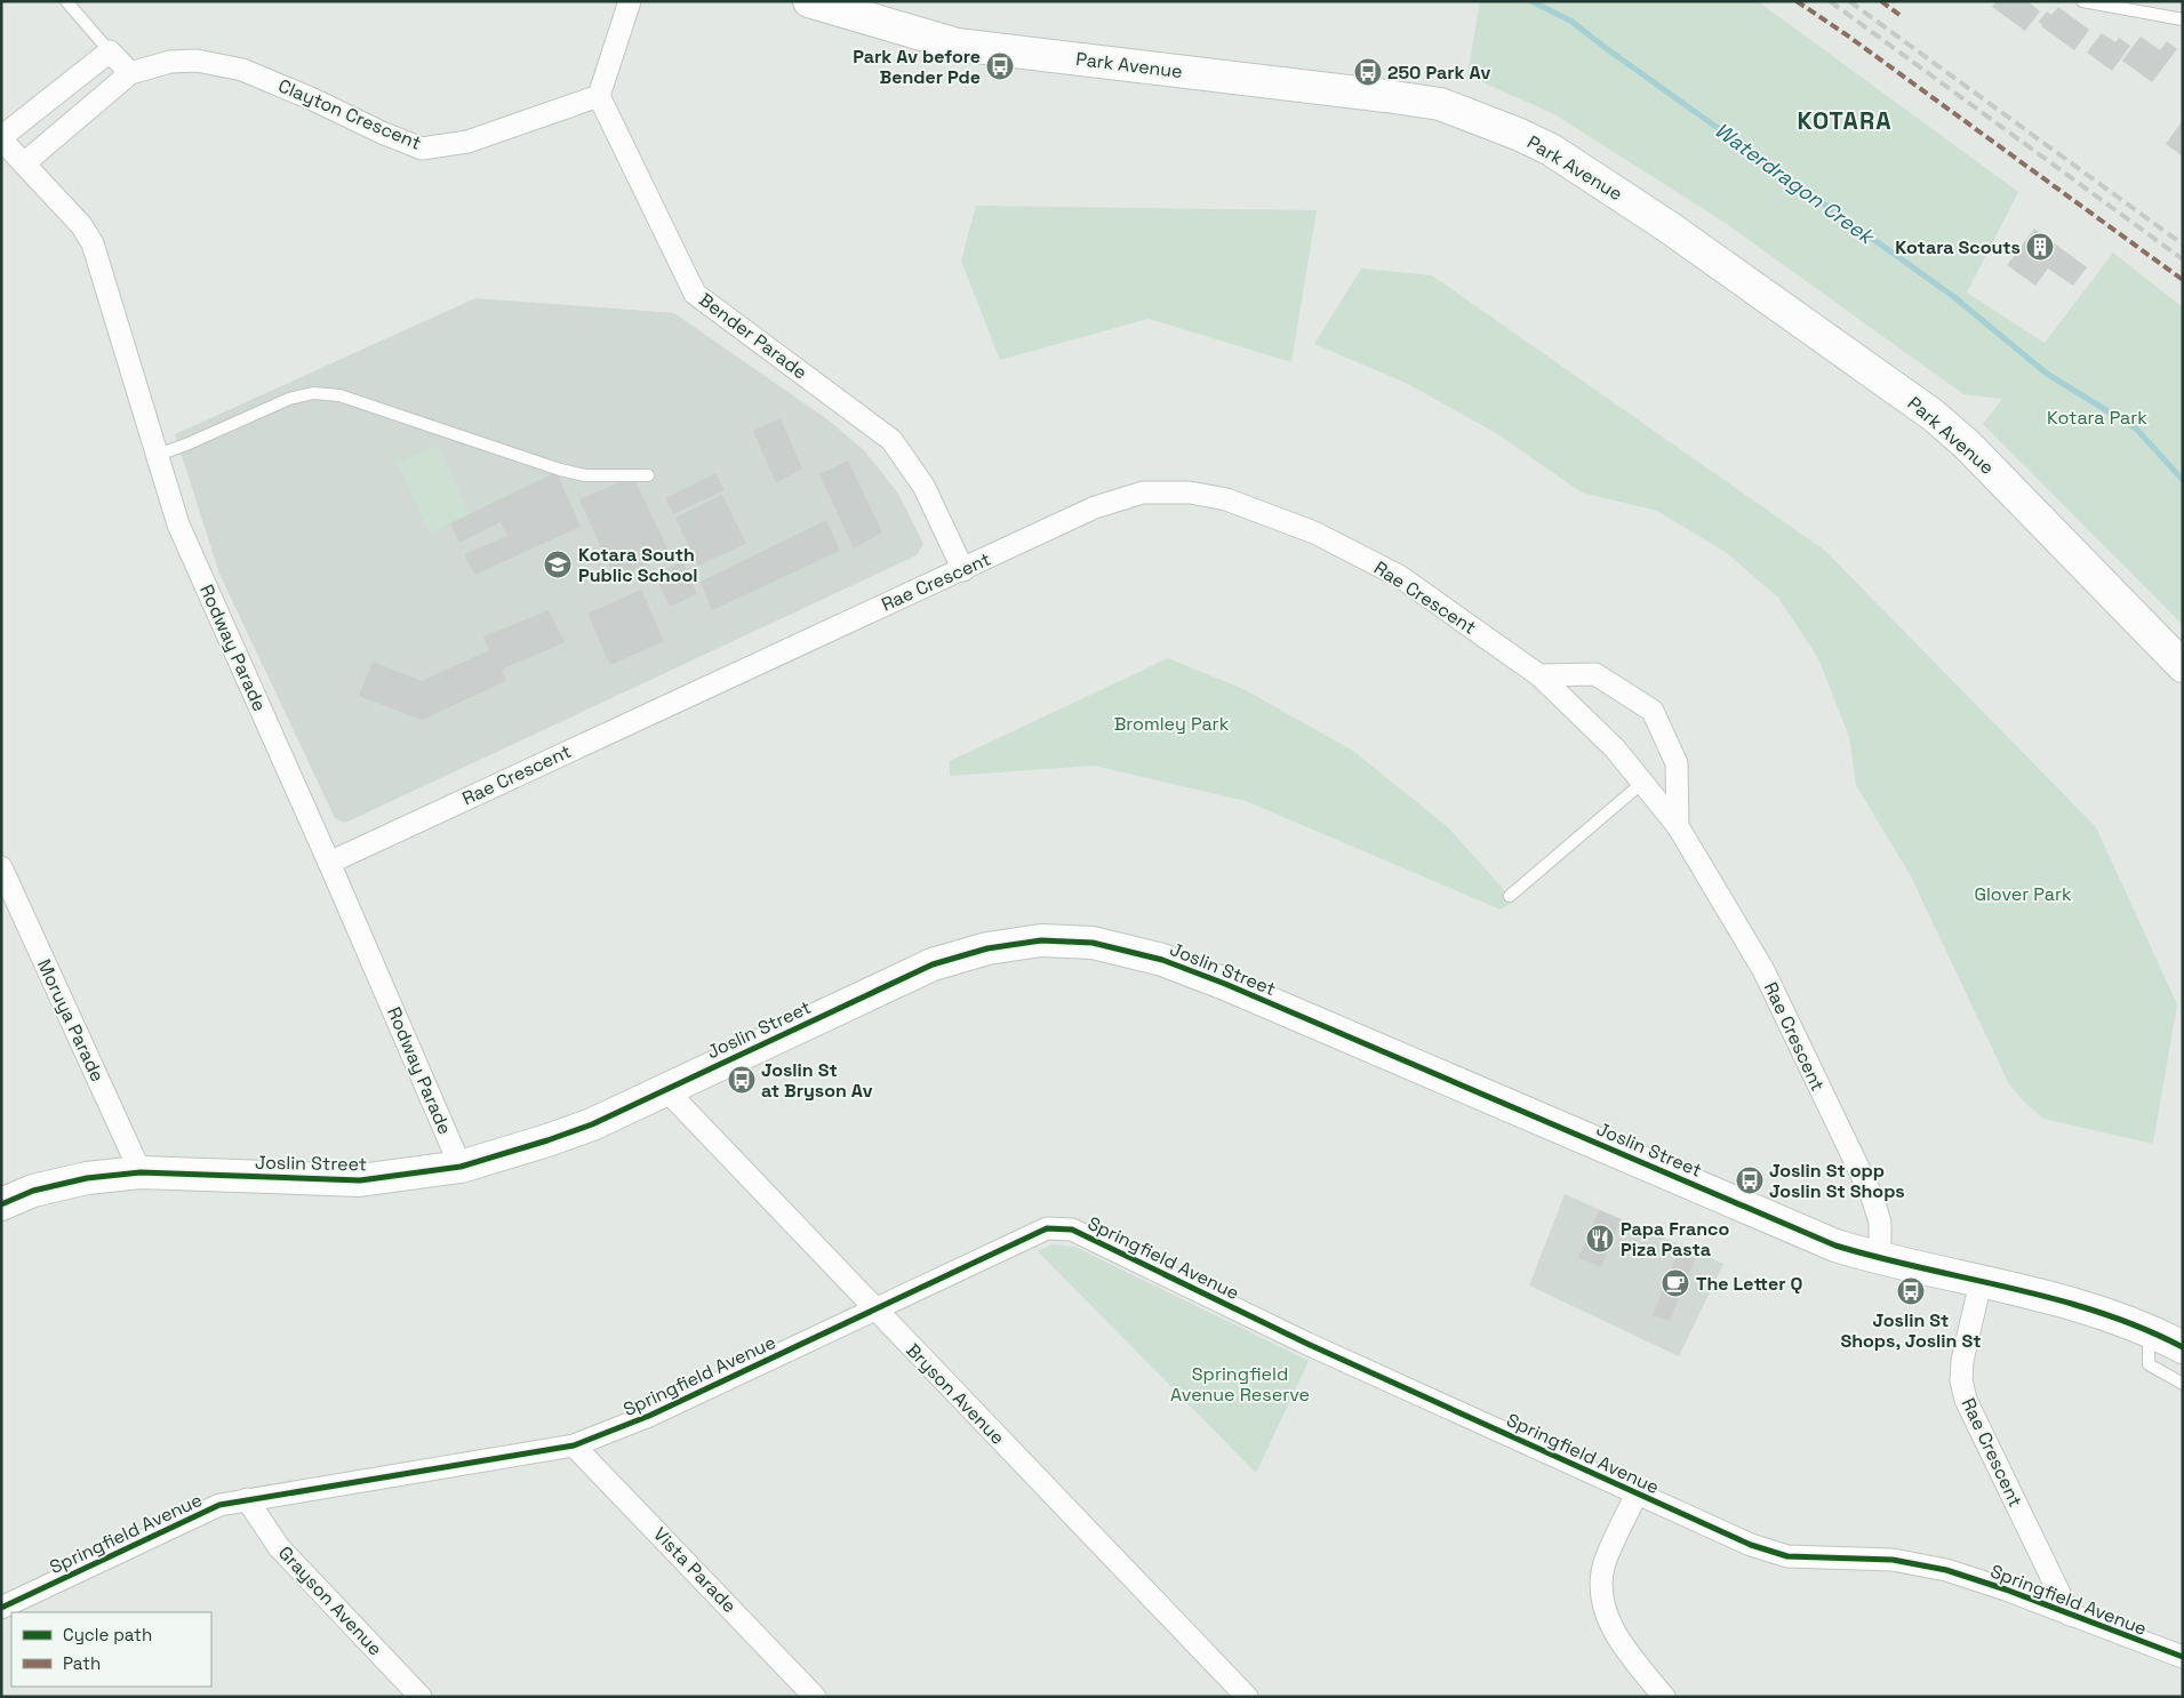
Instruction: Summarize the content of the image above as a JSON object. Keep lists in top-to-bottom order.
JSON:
{
  "streets": {
    "street": [
      "Park Avenue",
      "Clayton Crescent",
      "Bender Parade",
      "Rae Crescent",
      "Rodway Parade",
      "Joslin Street",
      "Moruya Parade",
      "Springfield Avenue",
      "Bryson Avenue",
      "Vista Parade",
      "Grayson Avenue"
    ]
  },
  "crossings": [
    ["Clayton Crescent", "Bender Parade"],
    ["Clayton Crescent", "Rodway Parade"],
    ["Bender Parade", "Rae Crescent"],
    ["Rae Crescent", "Rodway Parade"],
    ["Rae Crescent", "Joslin Street"],
    ["Rae Crescent", "Springfield Avenue"],
    ["Rodway Parade", "Joslin Street"],
    ["Joslin Street", "Moruya Parade"],
    ["Joslin Street", "Bryson Avenue"],
    ["Springfield Avenue", "Bryson Avenue"],
    ["Springfield Avenue", "Vista Parade"],
    ["Springfield Avenue", "Grayson Avenue"]
  ],
  "districts": ["KOTARA"],
  "water": ["Waterdragon Creek"],
  "parks": [
    "Kotara Park",
    "Bromley Park",
    "Glover Park",
    "Springfield Avenue Reserve"
  ],
  "places": {
    "bus stop": [
      "Park Av before Bender Pde",
      "250 Park Av",
      "Joslin St at Bryson Av",
      "Joslin St opp Joslin St Shops",
      "Joslin St Shops, Joslin St"
    ],
    "building": ["Kotara Scouts"],
    "school or university": ["Kotara South Public School"],
    "restaurant": ["Papa Franco Piza Pasta"],
    "cafe": ["The Letter Q"]
  },
  "legend": ["Cycle path", "Path"]
}
